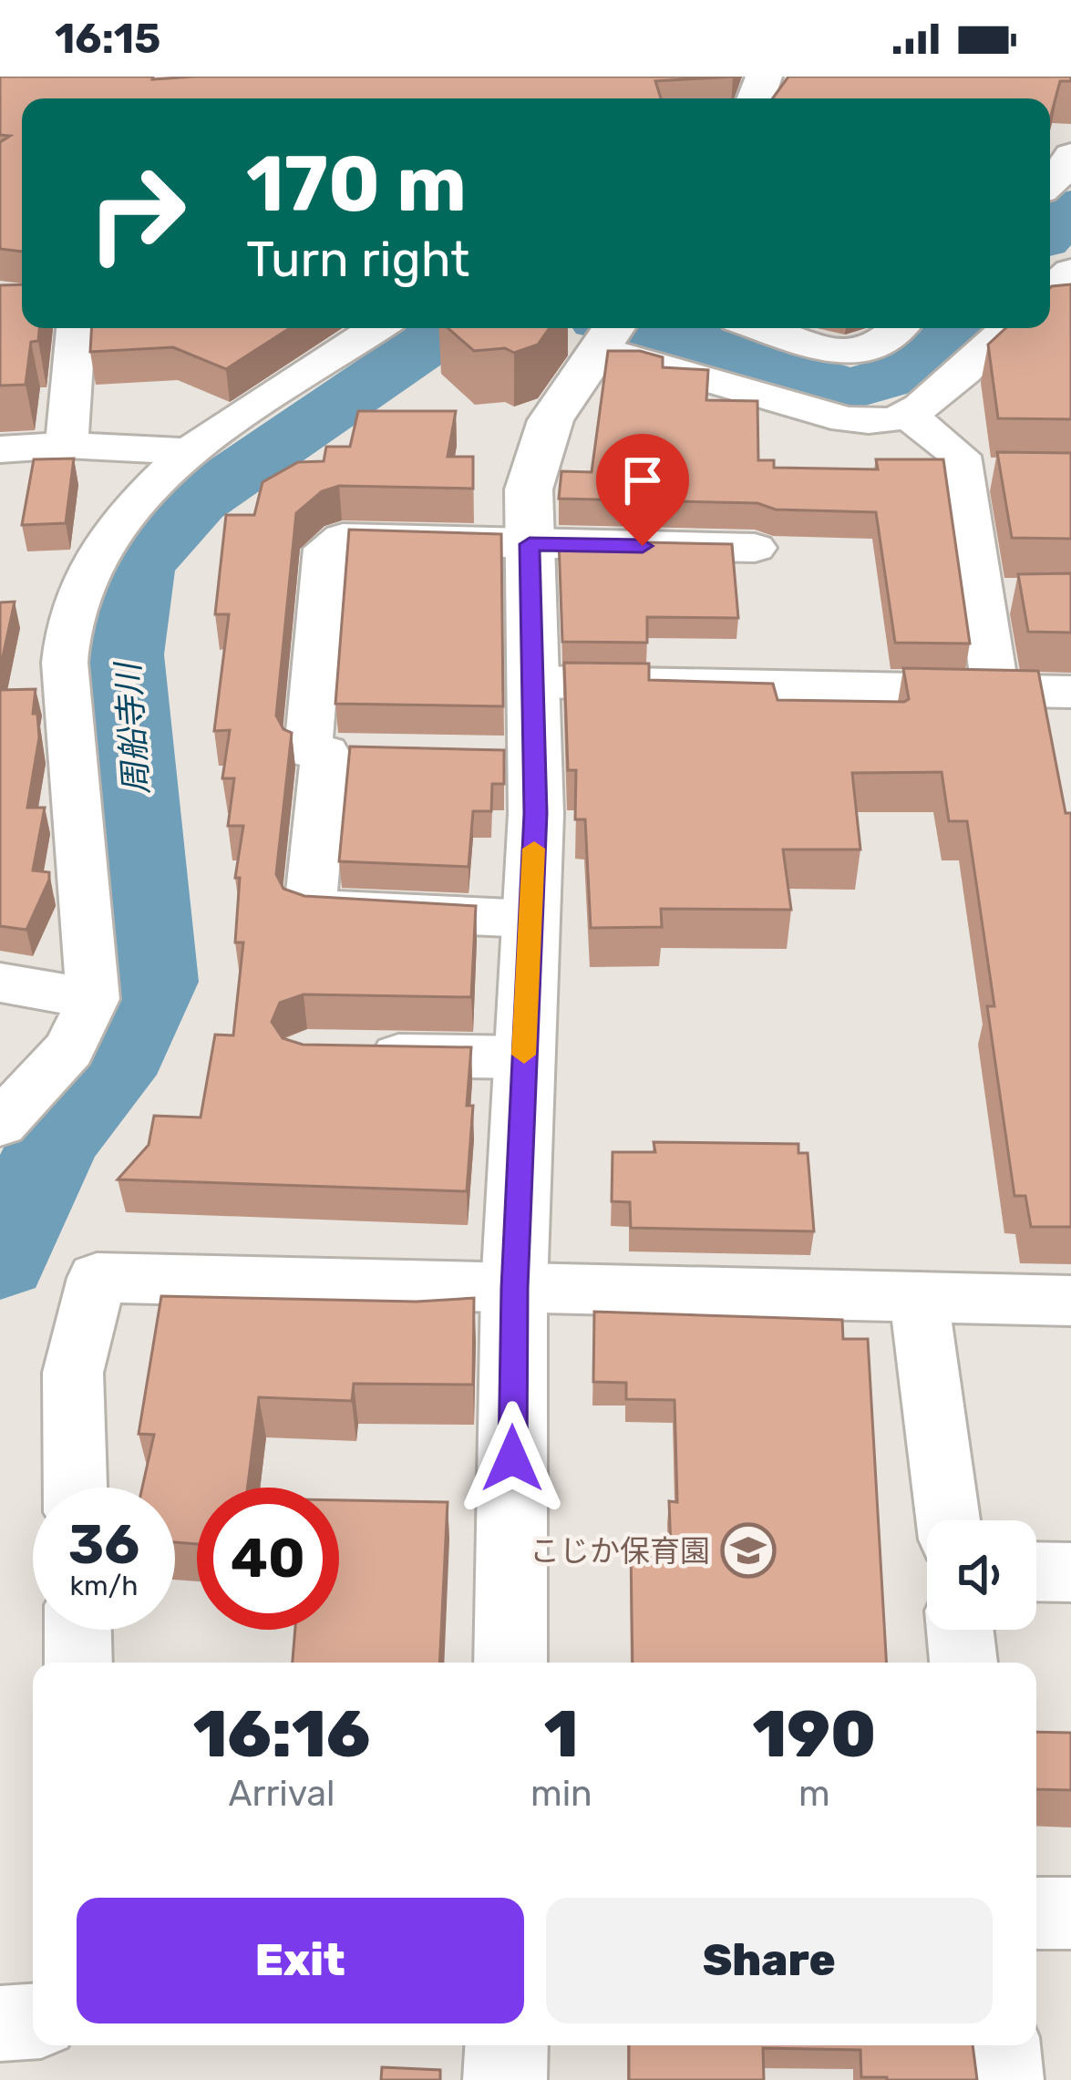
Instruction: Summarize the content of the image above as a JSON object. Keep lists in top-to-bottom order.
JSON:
{
  "water": ["周船寺川"],
  "places": {
    "school or university": ["こじか保育園"]
  },
  "page": {
    "status": "16:15",
    "turn": ["170 m", "Turn right"],
    "speed": "36 km/h",
    "limit": "40",
    "eta": [
      "16:16",
      "Arrival",
      "1",
      "min",
      "190",
      "m"
    ],
    "buttons": ["Exit", "Share"]
  }
}
